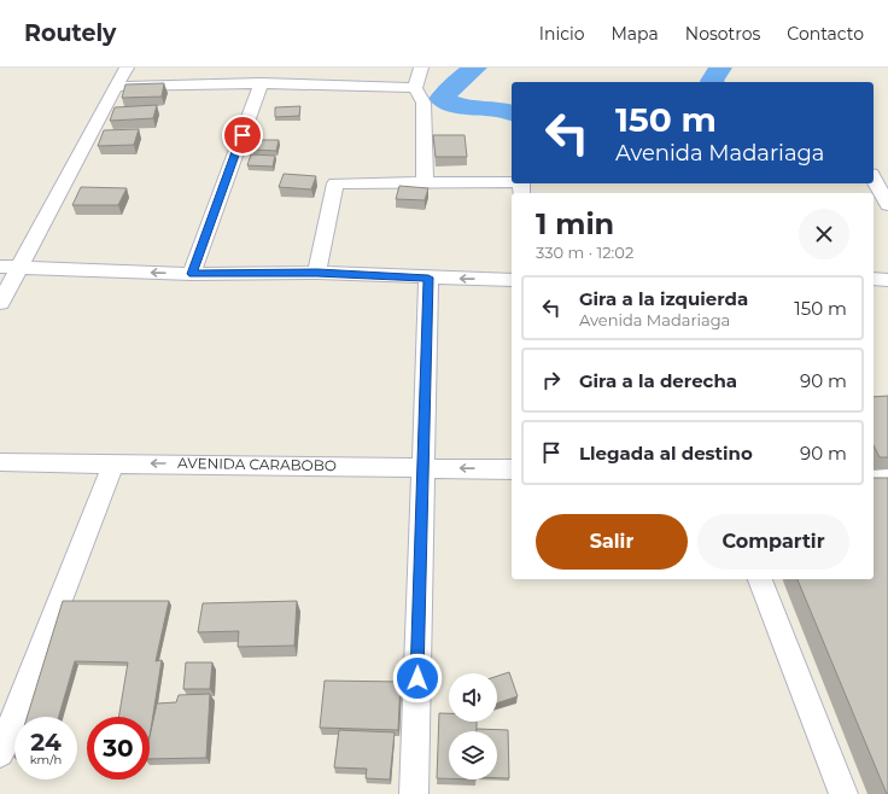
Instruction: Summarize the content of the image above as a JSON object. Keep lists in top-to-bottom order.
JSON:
{
  "streets": {
    "street": ["AVENIDA CARABOBO"]
  },
  "page": {
    "header": "Routely",
    "nav": [
      "Inicio",
      "Mapa",
      "Nosotros",
      "Contacto"
    ],
    "turn": ["150 m", "Avenida Madariaga"],
    "heading": ["1 min", "330 m · 12:02"],
    "list": [
      {
        "name": "Gira a la izquierda",
        "note": "Avenida Madariaga",
        "value": "150 m"
      },
      {
        "name": "Gira a la derecha",
        "value": "90 m"
      },
      {
        "name": "Llegada al destino",
        "value": "90 m"
      }
    ],
    "buttons": ["Salir", "Compartir"],
    "speed": "24 km/h",
    "limit": "30"
  }
}
